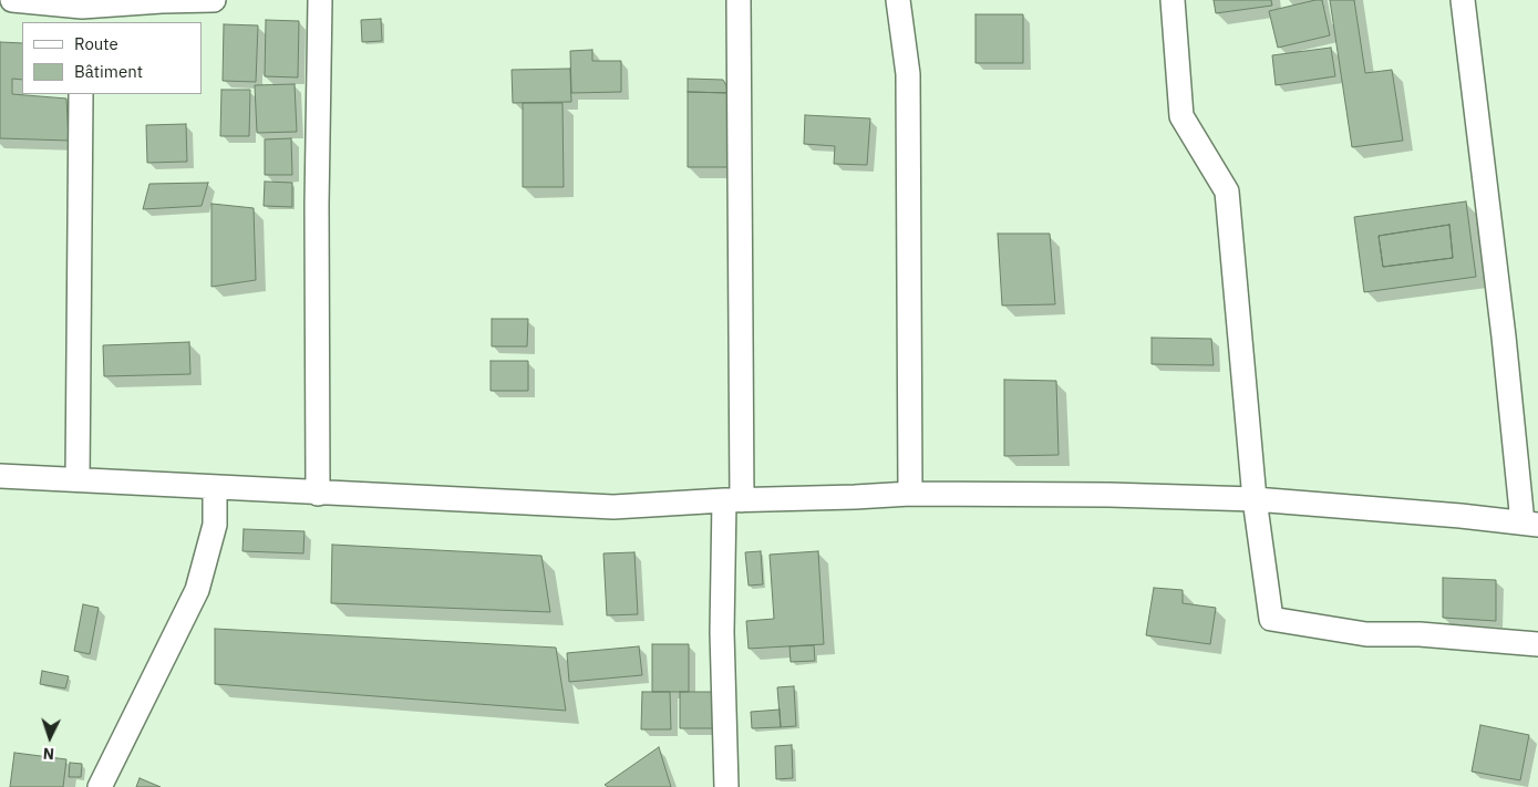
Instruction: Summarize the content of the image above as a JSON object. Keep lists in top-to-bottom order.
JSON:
{
  "legend": ["Route", "Bâtiment"],
  "north": "bottom"
}
